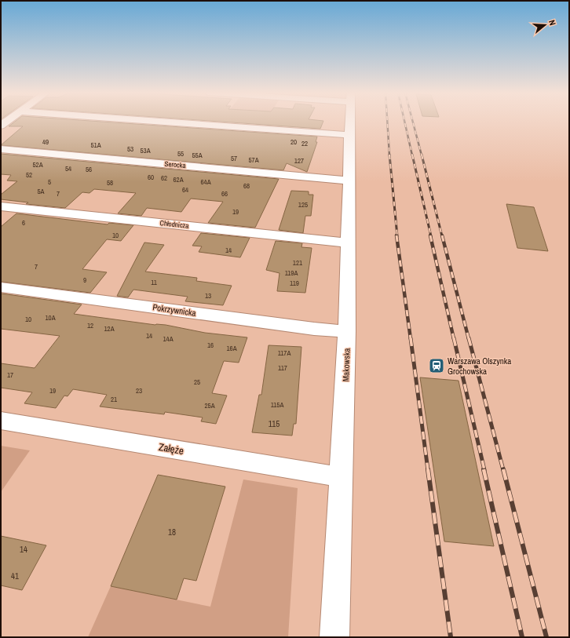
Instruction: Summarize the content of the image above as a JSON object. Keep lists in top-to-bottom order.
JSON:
{
  "streets": {
    "street": [
      "Serocka",
      "Chłodnicza",
      "Pokrzywnicka",
      "Makowska",
      "Załęże"
    ]
  },
  "crossings": [
    ["Serocka", "Makowska"],
    ["Chłodnicza", "Makowska"],
    ["Pokrzywnicka", "Makowska"],
    ["Makowska", "Załęże"]
  ],
  "places": {
    "station": ["Warszawa Olszynka Grochowska"]
  },
  "house_numbers": [
    "49",
    "20",
    "22",
    "51A",
    "53",
    "53A",
    "55",
    "55A",
    "57",
    "57A",
    "127",
    "52A",
    "54",
    "56",
    "52",
    "60",
    "62",
    "62A",
    "5",
    "64A",
    "58",
    "68",
    "64",
    "5A",
    "7",
    "66",
    "125",
    "19",
    "6",
    "10",
    "14",
    "121",
    "7",
    "119A",
    "9",
    "11",
    "119",
    "13",
    "10A",
    "10",
    "12",
    "12A",
    "14",
    "14A",
    "16",
    "16A",
    "117A",
    "117",
    "17",
    "25",
    "19",
    "23",
    "21",
    "115A",
    "25A",
    "115",
    "18",
    "14",
    "41"
  ],
  "north": "right"
}
